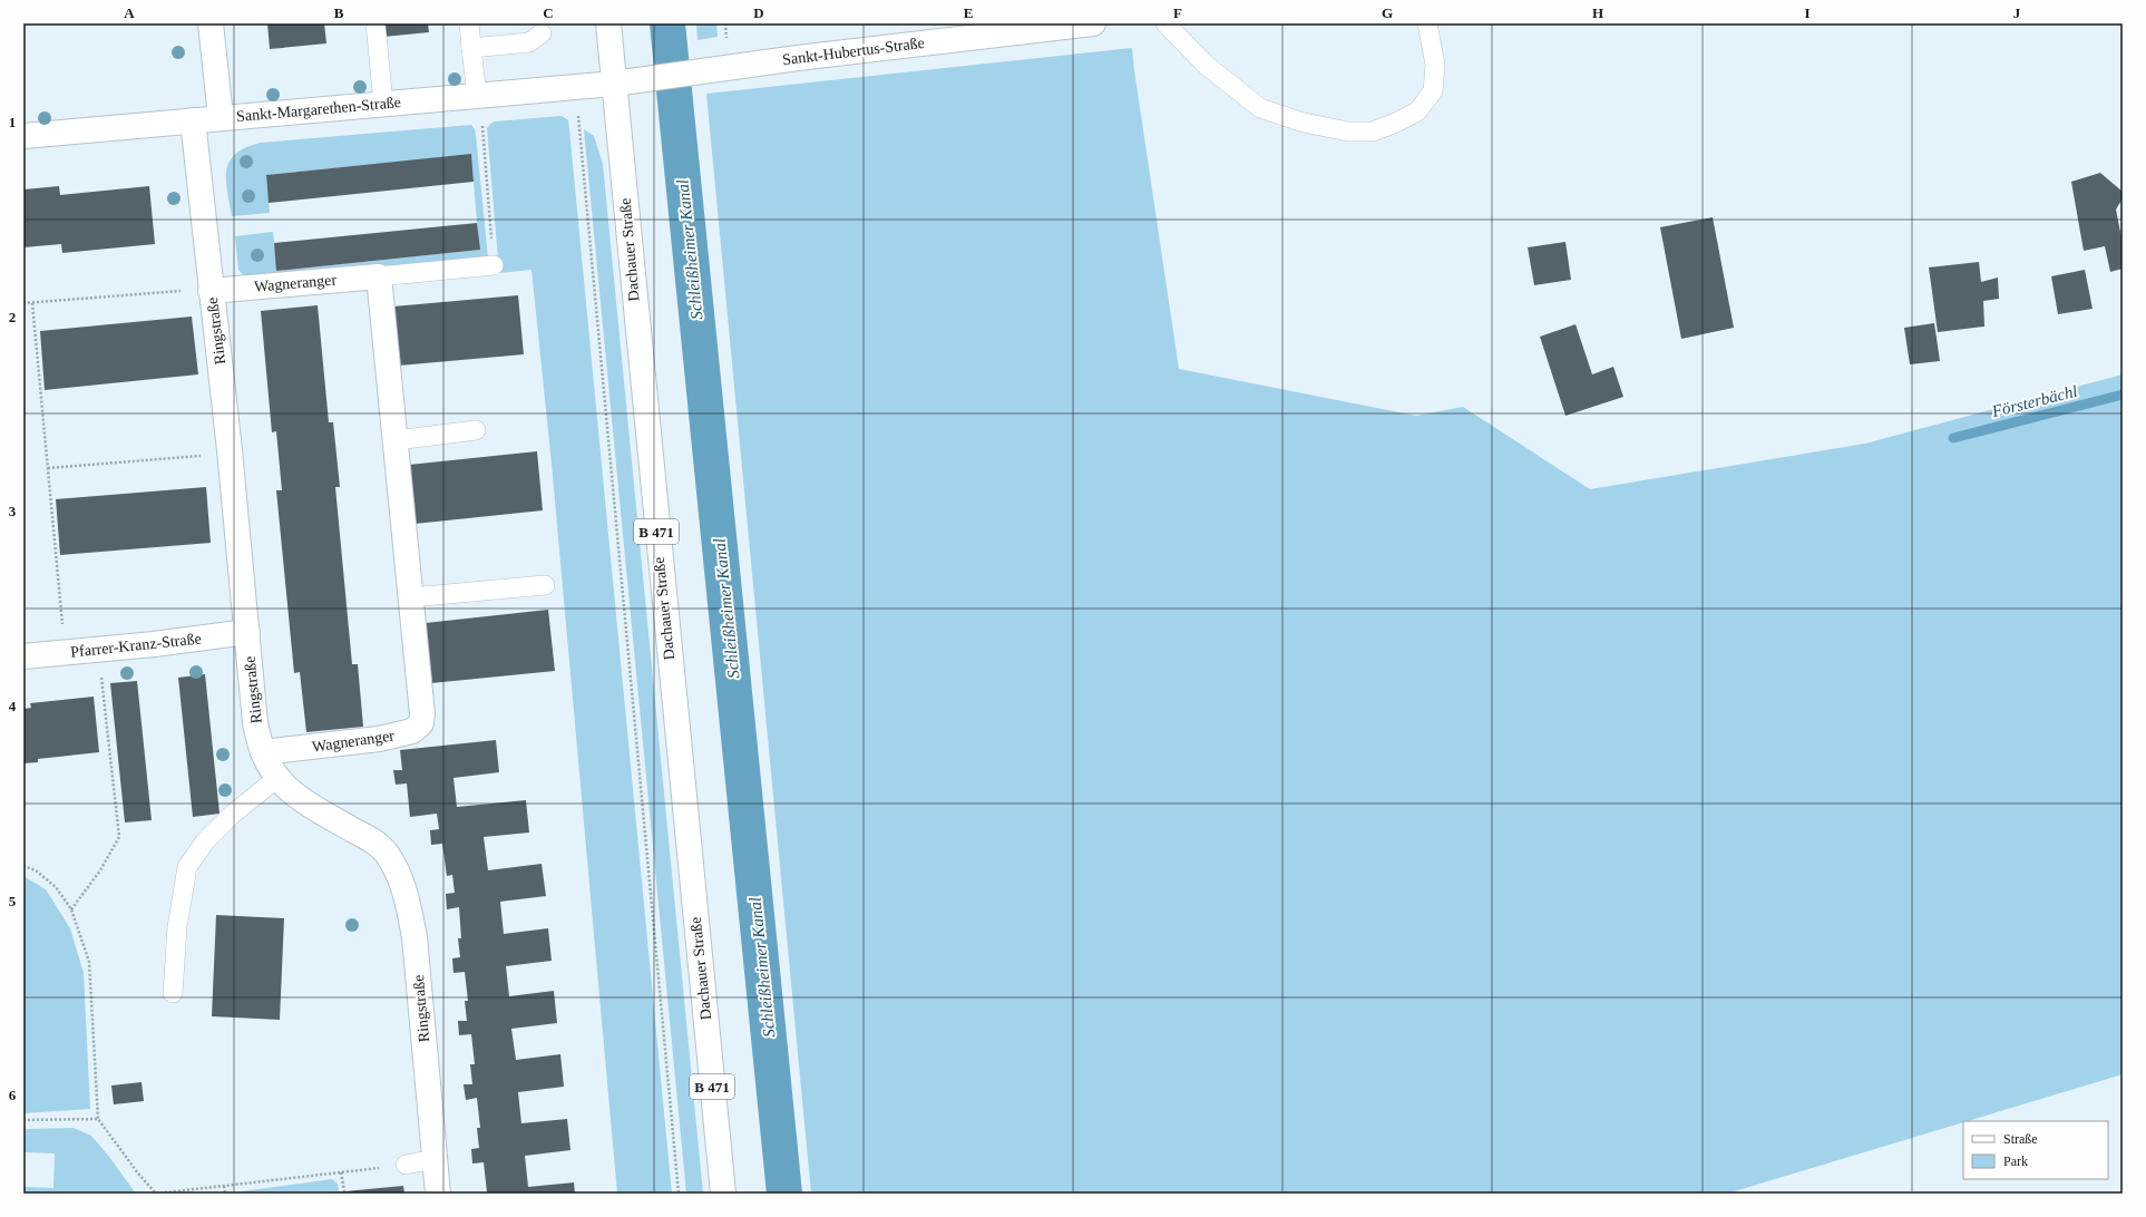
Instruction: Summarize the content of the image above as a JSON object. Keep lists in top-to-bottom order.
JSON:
{
  "streets": {
    "street": [
      "Sankt-Hubertus-Straße",
      "Sankt-Margarethen-Straße",
      "Dachauer Straße",
      "Wagneranger",
      "Ringstraße",
      "B 471",
      "Pfarrer-Kranz-Straße"
    ]
  },
  "crossings": [
    ["Sankt-Hubertus-Straße", "Sankt-Margarethen-Straße"],
    ["Sankt-Hubertus-Straße", "Dachauer Straße"],
    ["Sankt-Margarethen-Straße", "Dachauer Straße"],
    ["Sankt-Margarethen-Straße", "Ringstraße"],
    ["Wagneranger", "Ringstraße"],
    ["Ringstraße", "Pfarrer-Kranz-Straße"]
  ],
  "water": ["Schleißheimer Kanal", "Försterbächl"],
  "legend": ["Straße", "Park"],
  "grid": {
    "columns": [
      "A",
      "B",
      "C",
      "D",
      "E",
      "F",
      "G",
      "H",
      "I",
      "J"
    ],
    "rows": [
      "1",
      "2",
      "3",
      "4",
      "5",
      "6"
    ]
  }
}
